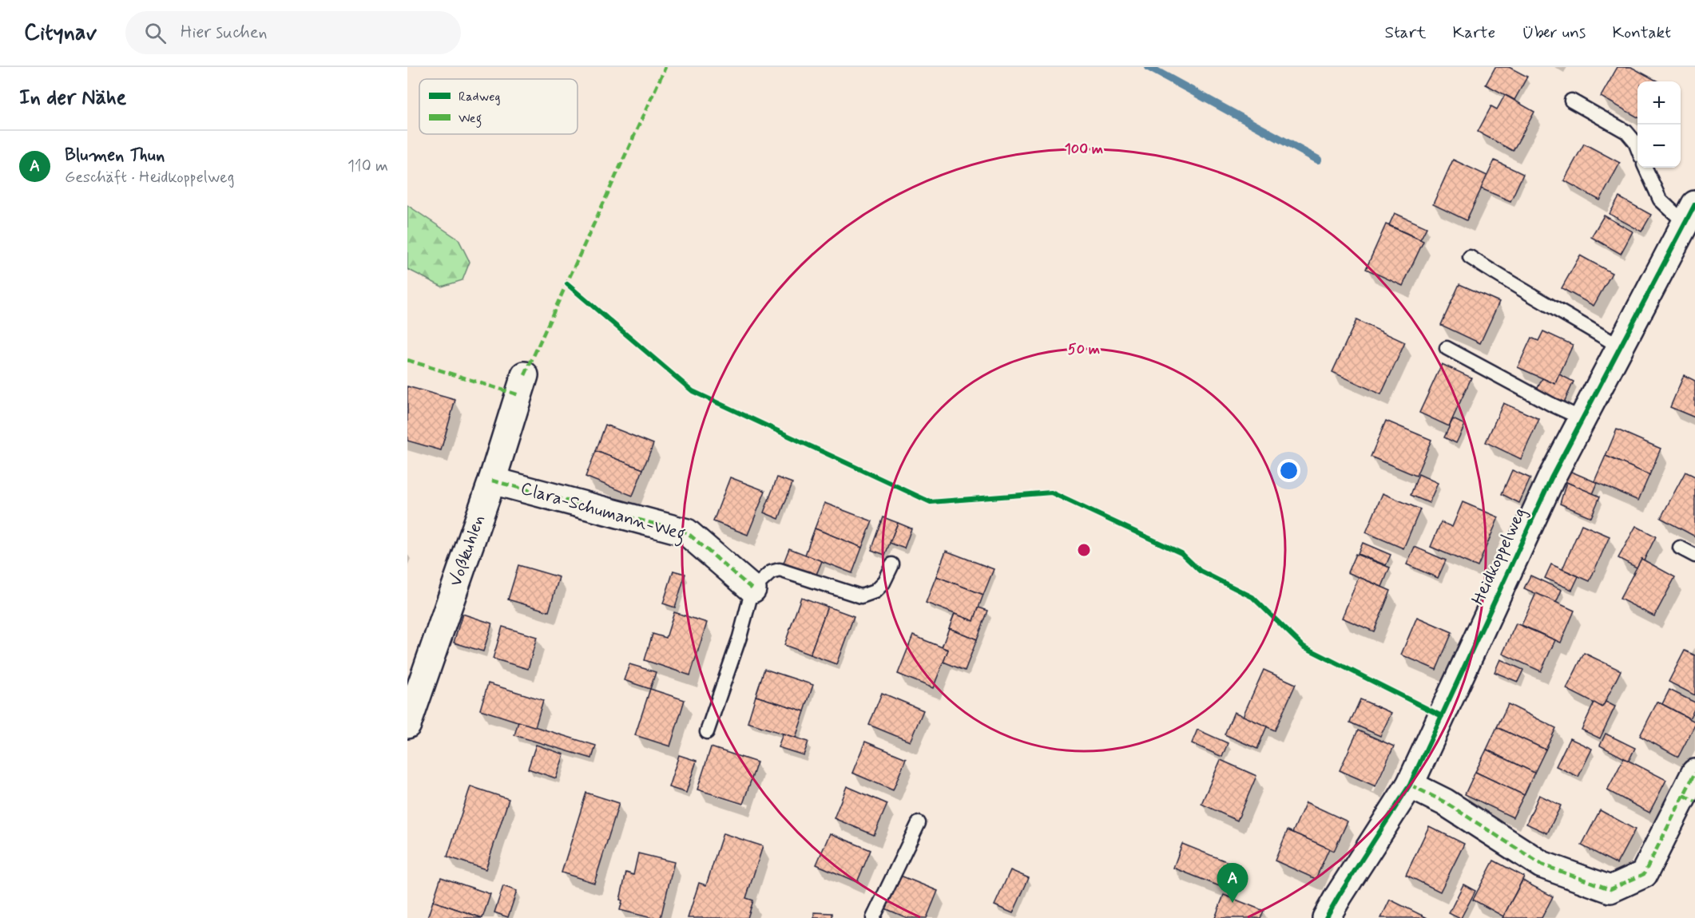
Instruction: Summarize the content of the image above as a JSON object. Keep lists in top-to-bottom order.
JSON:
{
  "streets": {
    "street": ["Clara-Schumann-Weg", "Voßkuhlen", "Heidkoppelweg"]
  },
  "crossings": [
    ["Clara-Schumann-Weg", "Voßkuhlen"]
  ],
  "legend": ["Radweg", "Weg"],
  "page": {
    "header": "Citynav",
    "search": "Hier suchen",
    "nav": [
      "Start",
      "Karte",
      "Über uns",
      "Kontakt"
    ],
    "heading": "In der Nähe",
    "map_buttons": ["+", "−"],
    "list": [
      {
        "mark": "A",
        "name": "Blumen Thun",
        "note": "Geschäft · Heidkoppelweg",
        "value": "110 m"
      }
    ],
    "pins": "A"
  },
  "rings": ["100 m", "50 m"]
}
